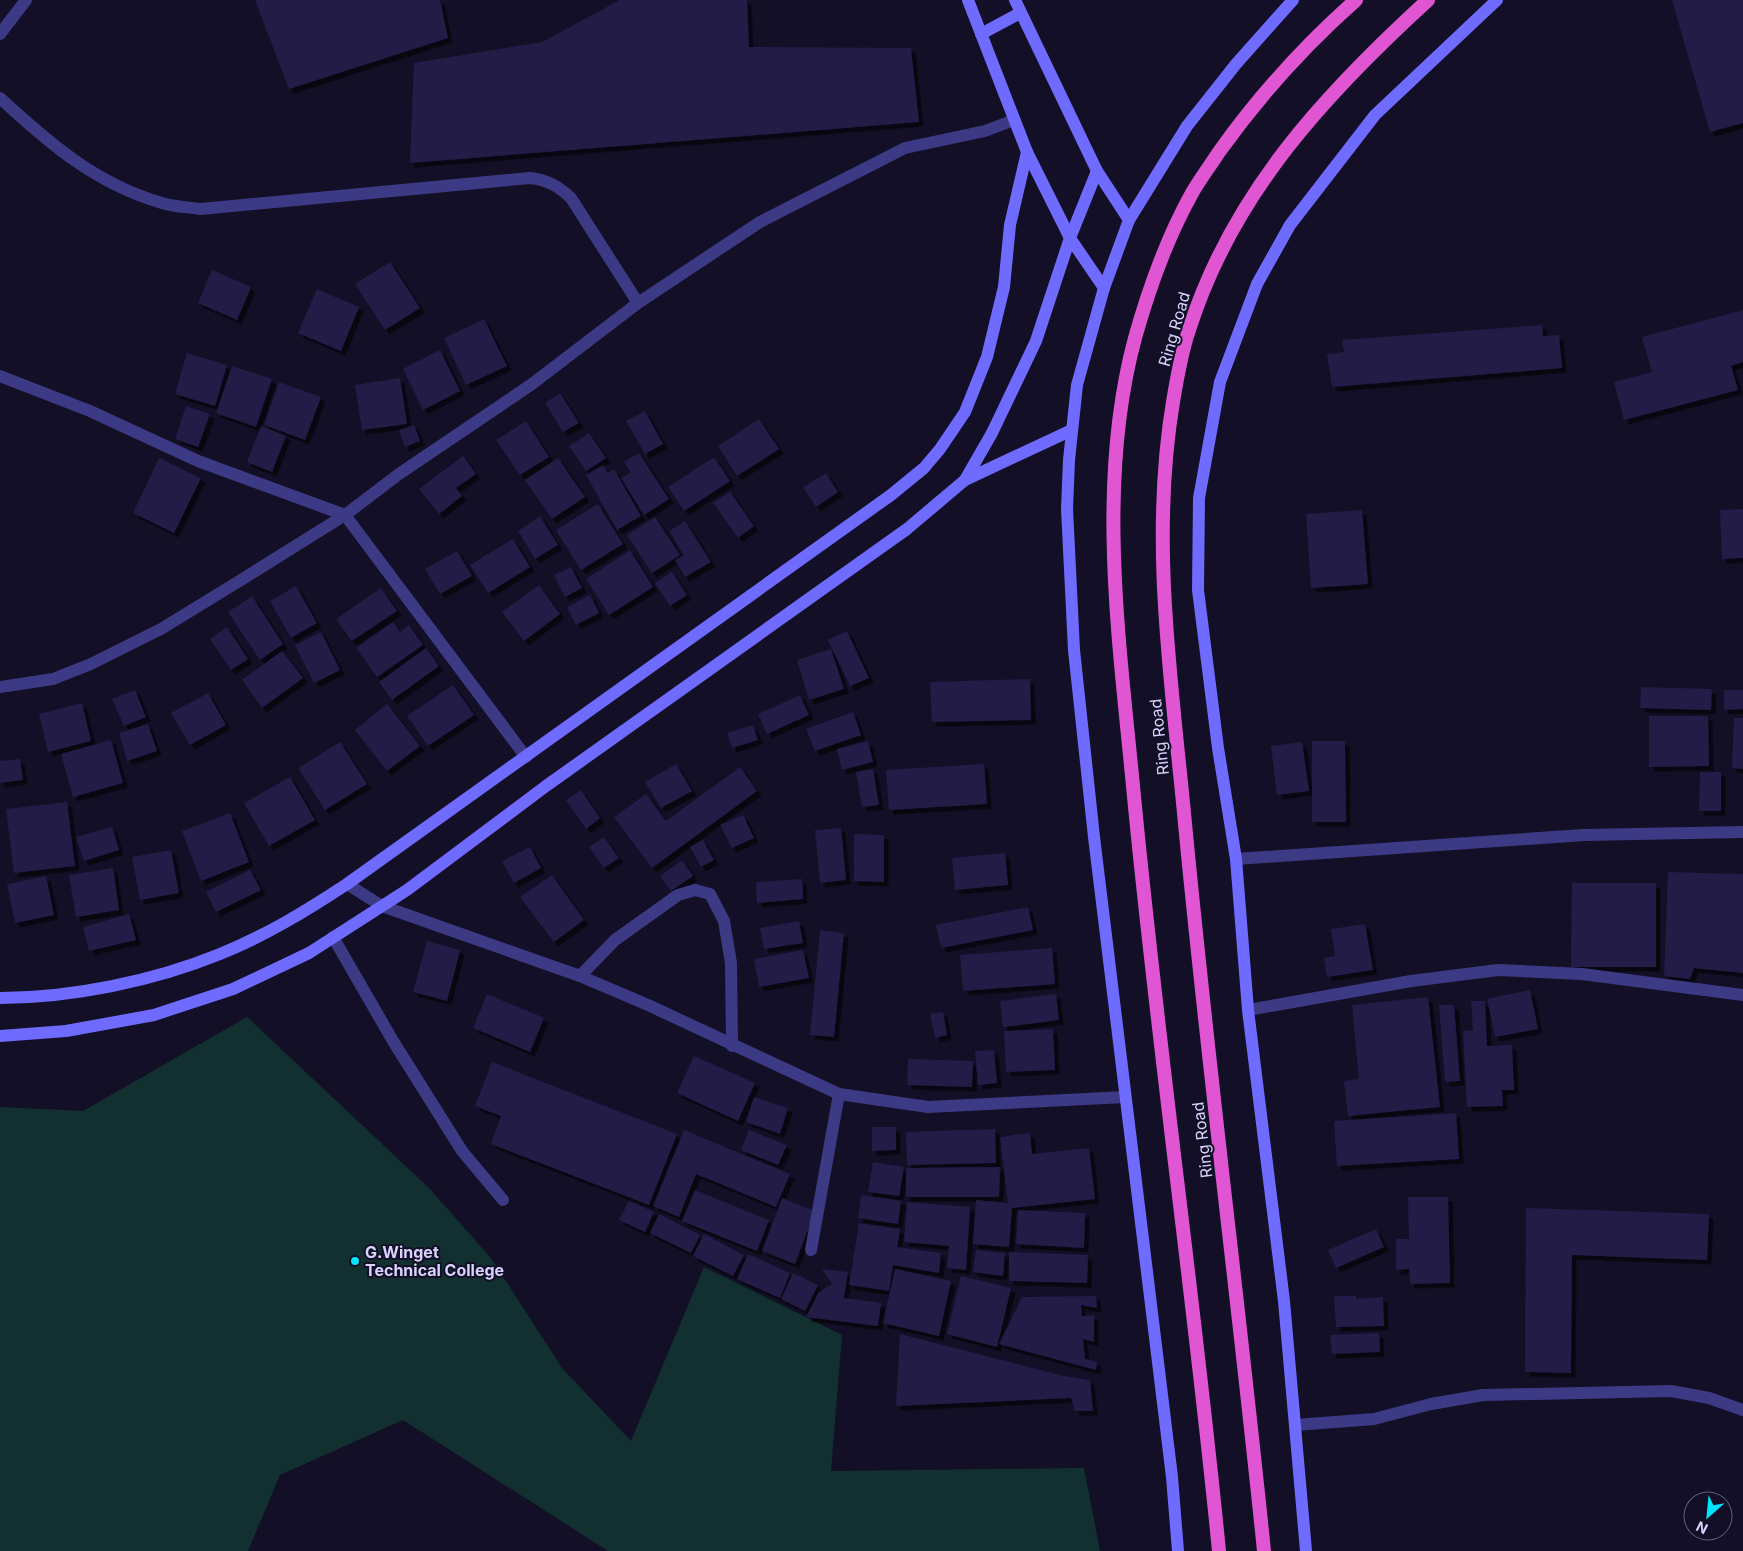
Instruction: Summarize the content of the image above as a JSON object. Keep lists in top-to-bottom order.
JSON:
{
  "streets": {
    "highway": ["Ring Road"]
  },
  "places": ["G.Winget Technical College"],
  "north": "bottom left"
}
